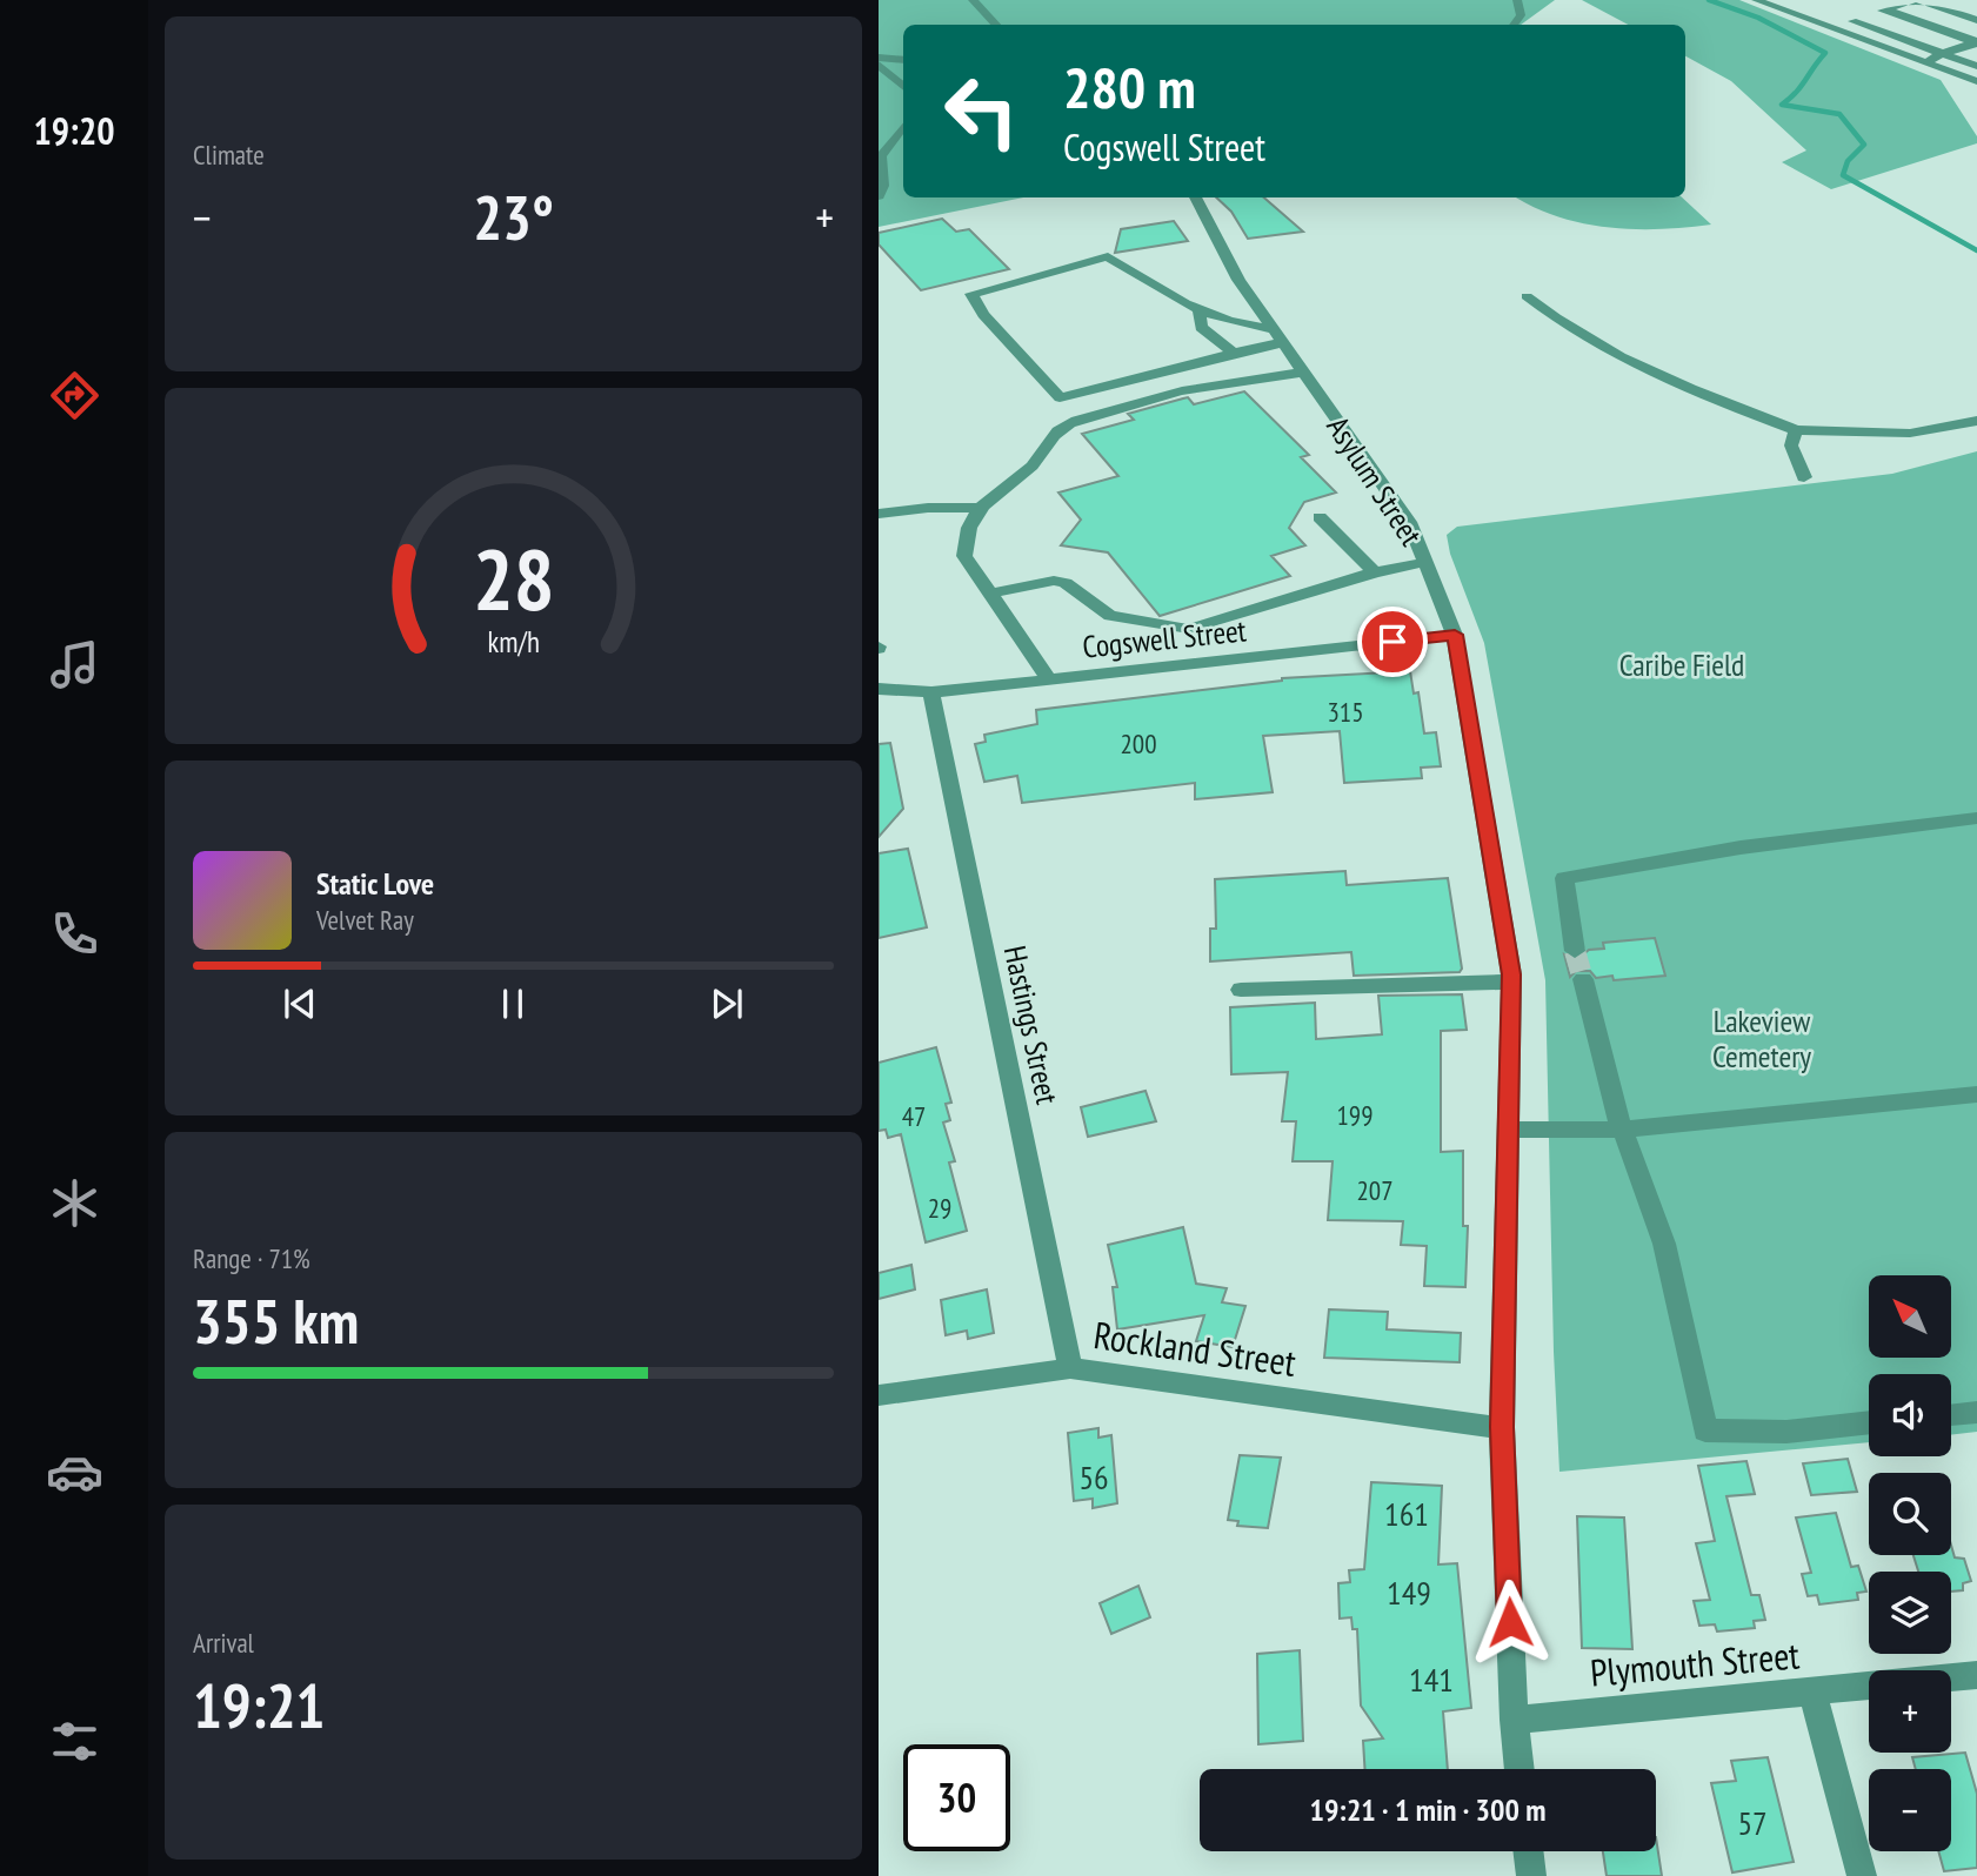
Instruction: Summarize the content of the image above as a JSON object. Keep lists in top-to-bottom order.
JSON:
{
  "streets": {
    "street": [
      "Asylum Street",
      "Cogswell Street",
      "Hastings Street",
      "Rockland Street",
      "Plymouth Street"
    ]
  },
  "crossings": [
    ["Asylum Street", "Cogswell Street"],
    ["Asylum Street", "Rockland Street"],
    ["Asylum Street", "Plymouth Street"],
    ["Cogswell Street", "Hastings Street"],
    ["Hastings Street", "Rockland Street"]
  ],
  "parks": ["Caribe Field", "Lakeview Cemetery"],
  "house_numbers": [
    "315",
    "200",
    "199",
    "47",
    "207",
    "29",
    "56",
    "161",
    "149",
    "141",
    "57"
  ],
  "north": "top left",
  "page": {
    "tabs": "19:20",
    "tile": [
      "Climate",
      ["Range · 71%", "355 km"],
      ["Arrival", "19:21"]
    ],
    "turn": ["280 m", "Cogswell Street"],
    "heat": ["−", "23°", "+"],
    "song": ["Static Love", "Velvet Ray"],
    "map_buttons": ["+", "−"],
    "limit": "30",
    "trip": "19:21 · 1 min · 300 m",
    "gauge": ["28", "km/h"]
  }
}
